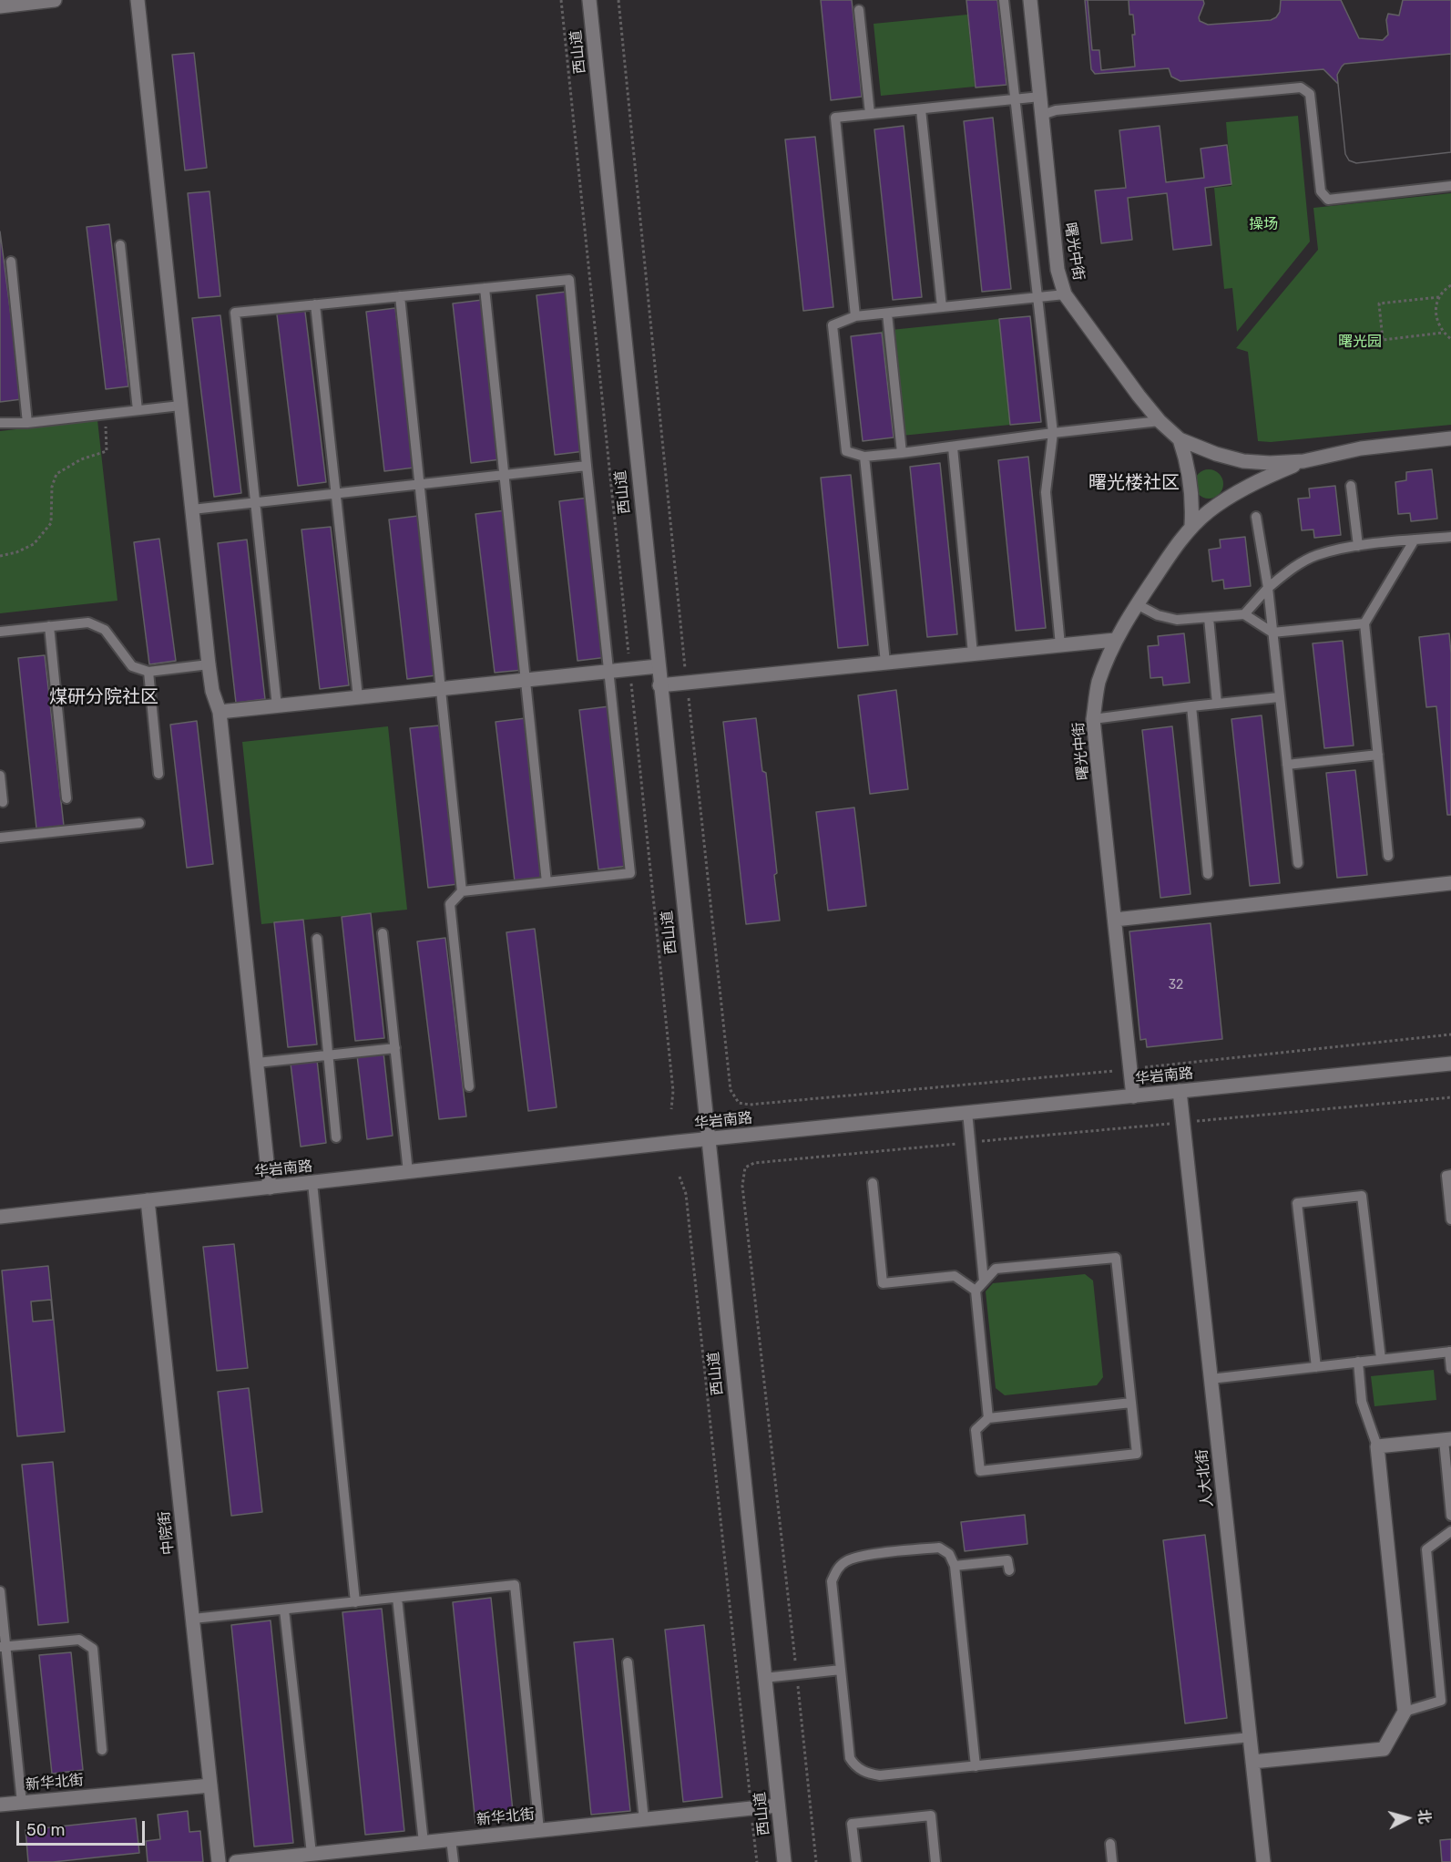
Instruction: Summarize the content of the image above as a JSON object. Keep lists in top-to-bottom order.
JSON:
{
  "streets": {
    "street": [
      "西山道",
      "曙光中街",
      "华岩南路",
      "人大北街",
      "中院街",
      "新华北街"
    ]
  },
  "crossings": [
    ["西山道", "华岩南路"],
    ["西山道", "新华北街"],
    ["曙光中街", "华岩南路"],
    ["华岩南路", "人大北街"],
    ["华岩南路", "中院街"],
    ["中院街", "新华北街"]
  ],
  "districts": ["曙光楼社区", "煤研分院社区"],
  "parks": ["操场", "曙光园"],
  "house_numbers": ["32"],
  "scale_bar": "50 m",
  "north": "right"
}
